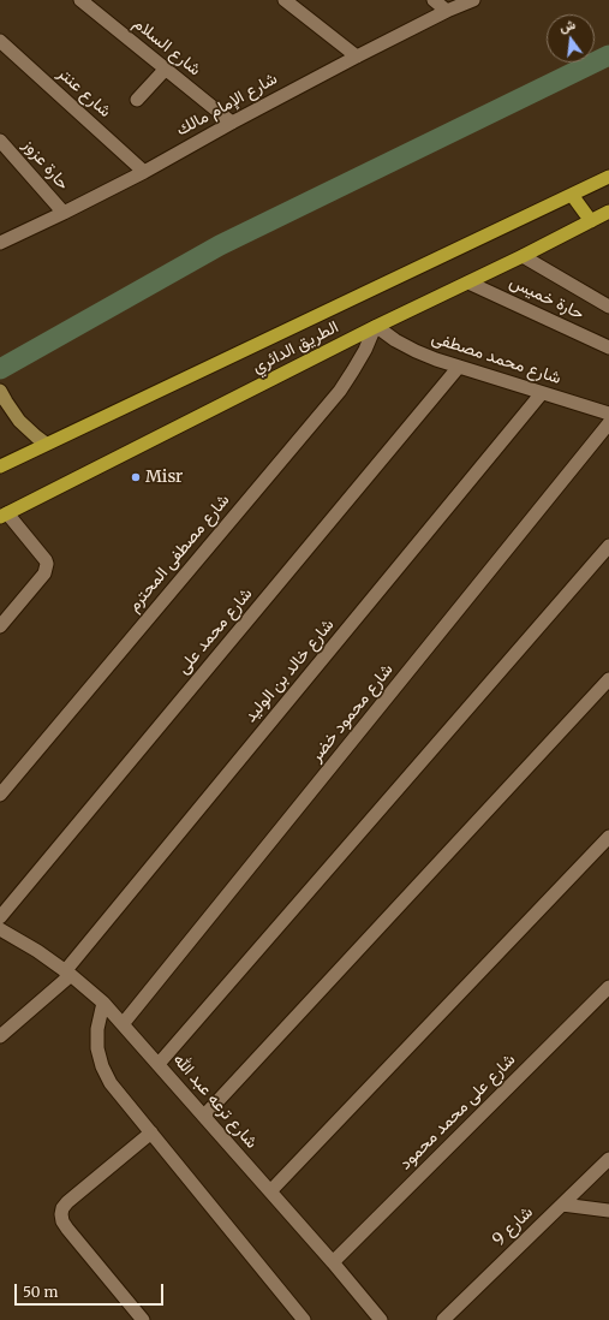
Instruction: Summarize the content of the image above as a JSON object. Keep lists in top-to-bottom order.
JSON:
{
  "streets": {
    "highway": ["الطريق الدائري"],
    "street": [
      "شارع السلام",
      "شارع عنتر",
      "شارع الإمام مالك",
      "حارة عزوز",
      "حارة خميس",
      "شارع محمد مصطفى",
      "شارع مصطفى المحترم",
      "شارع محمد على",
      "شارع خالد بن الوليد",
      "شارع محمود خضر",
      "شارع ترعه عبد الله",
      "شارع على محمد محمود",
      "شارع 9"
    ]
  },
  "crossings": [
    ["شارع السلام", "شارع الإمام مالك"],
    ["شارع عنتر", "شارع الإمام مالك"],
    ["شارع الإمام مالك", "حارة عزوز"],
    ["حارة خميس", "الطريق الدائري"],
    ["الطريق الدائري", "شارع محمد مصطفى"],
    ["الطريق الدائري", "شارع مصطفى المحترم"],
    ["شارع محمد مصطفى", "شارع مصطفى المحترم"],
    ["شارع محمد مصطفى", "شارع محمد على"],
    ["شارع محمد مصطفى", "شارع خالد بن الوليد"],
    ["شارع خالد بن الوليد", "شارع ترعه عبد الله"],
    ["شارع محمود خضر", "شارع ترعه عبد الله"],
    ["شارع ترعه عبد الله", "شارع على محمد محمود"]
  ],
  "places": ["Misr"],
  "scale_bar": "50 m",
  "north": "top"
}
